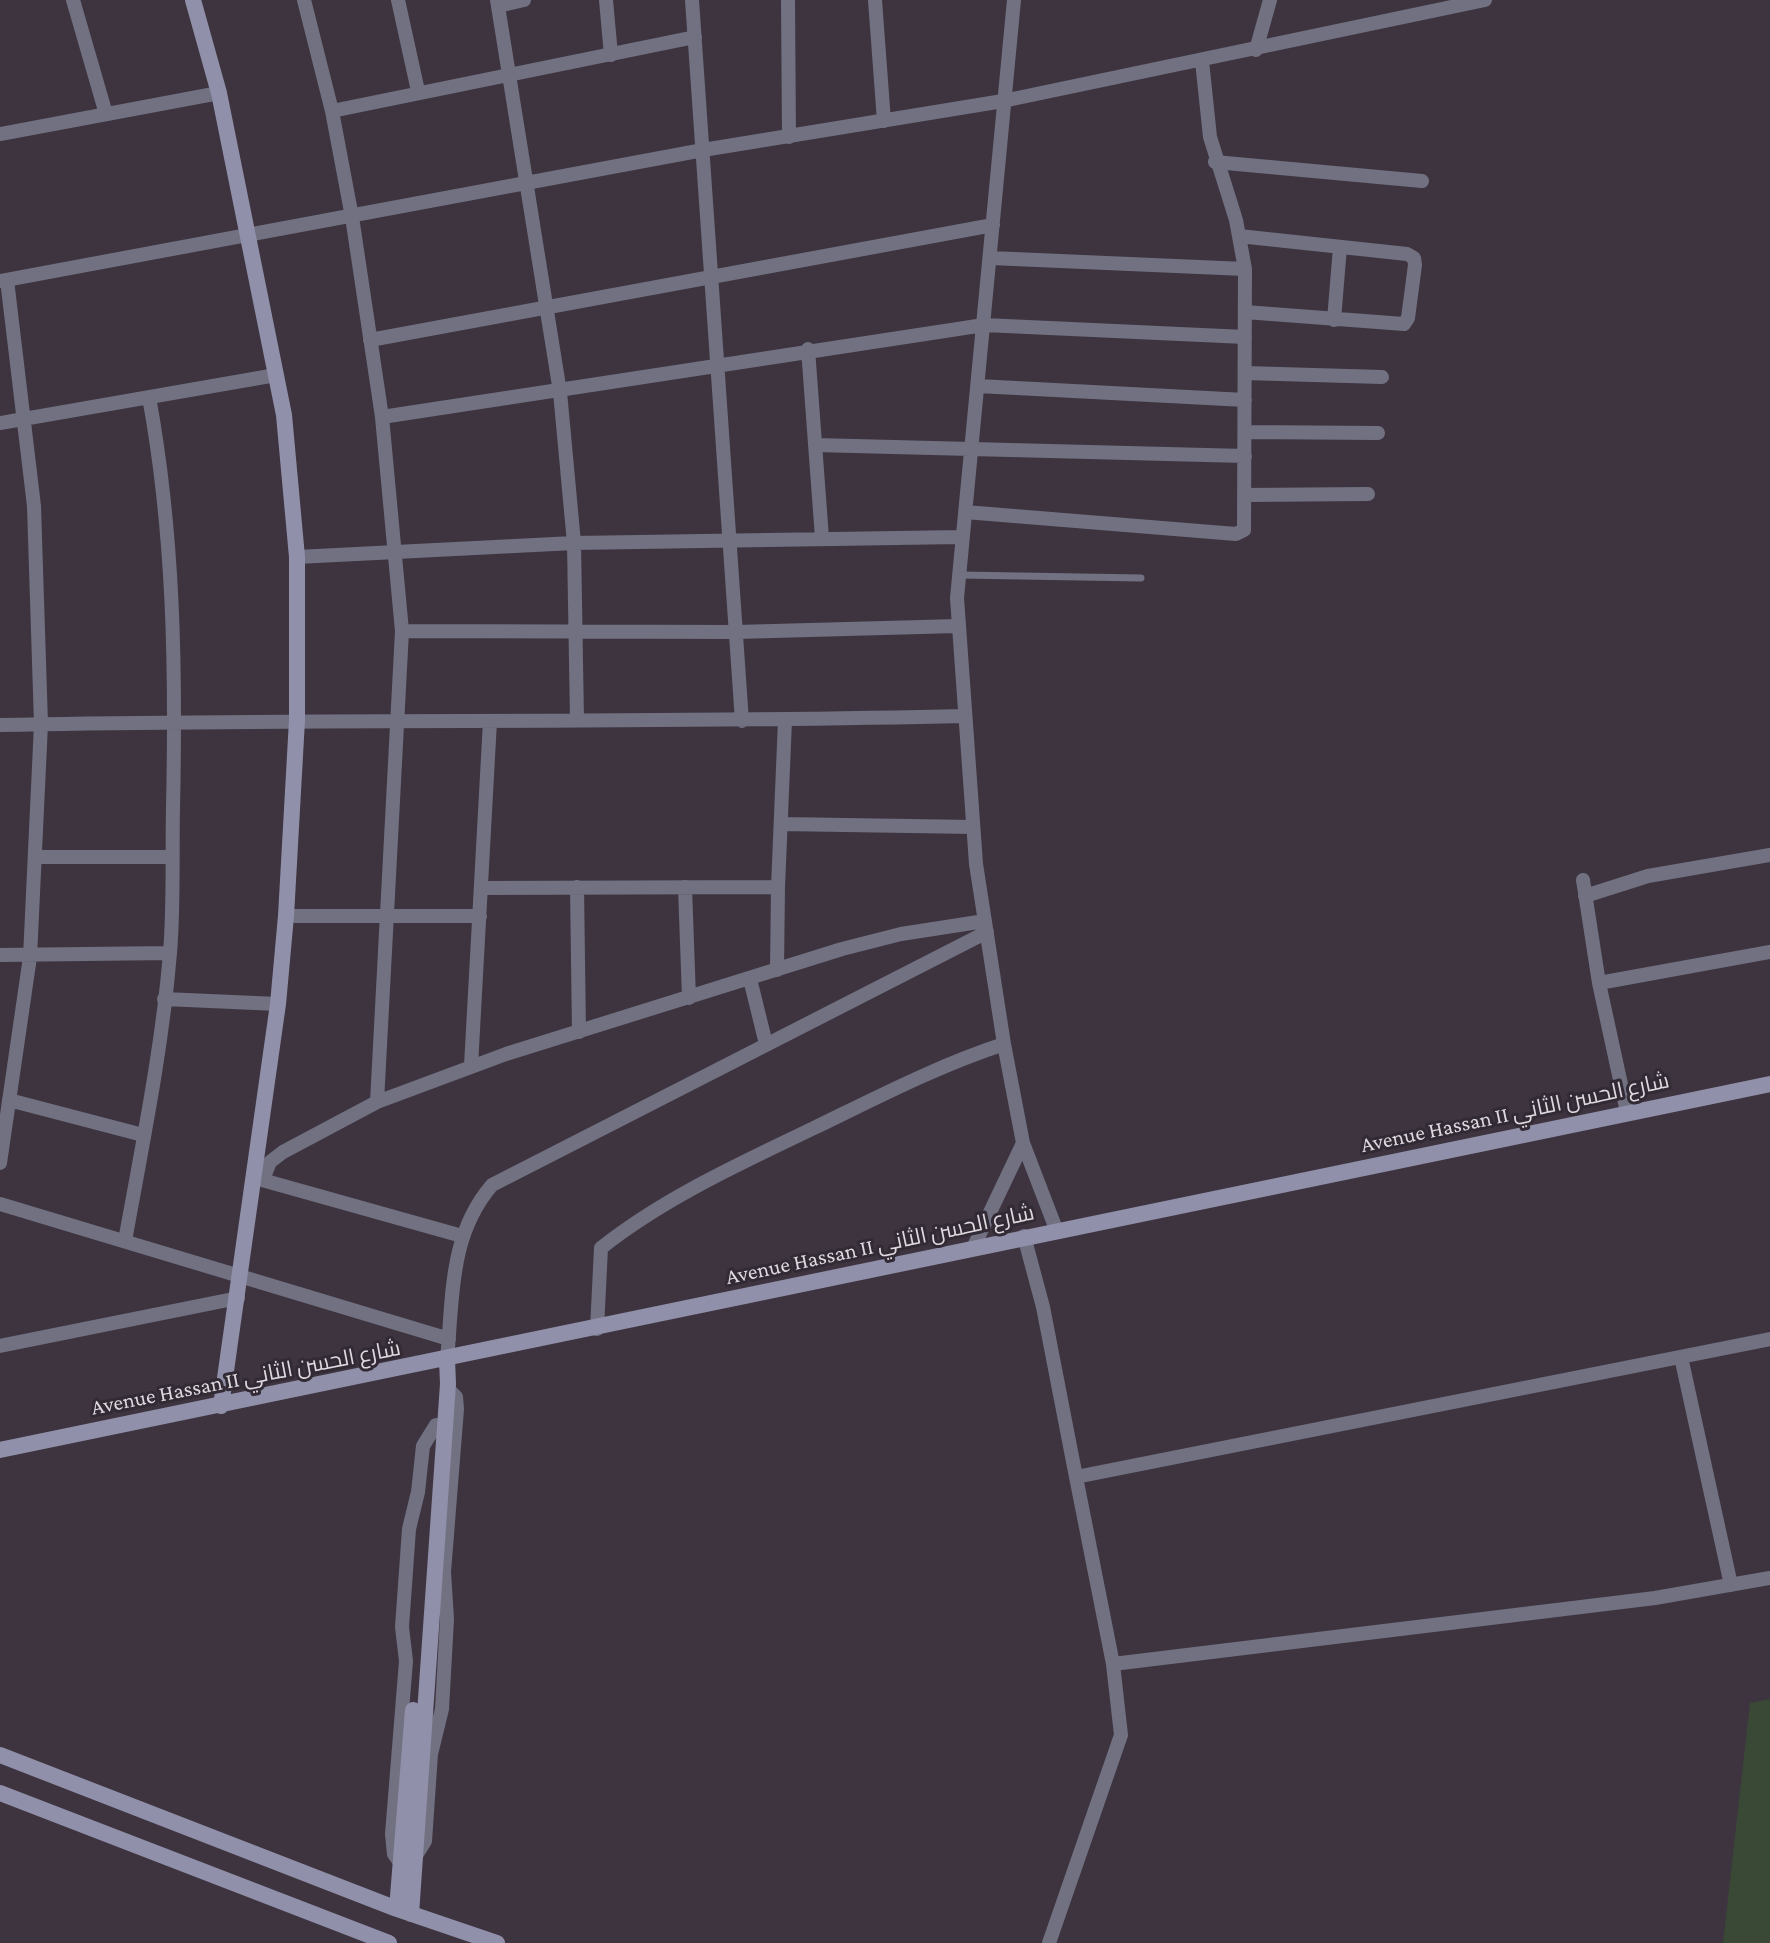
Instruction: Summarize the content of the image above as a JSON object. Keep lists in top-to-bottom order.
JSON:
{
  "streets": {
    "street": ["Avenue Hassan II شارع الحسن الثاني"]
  }
}
